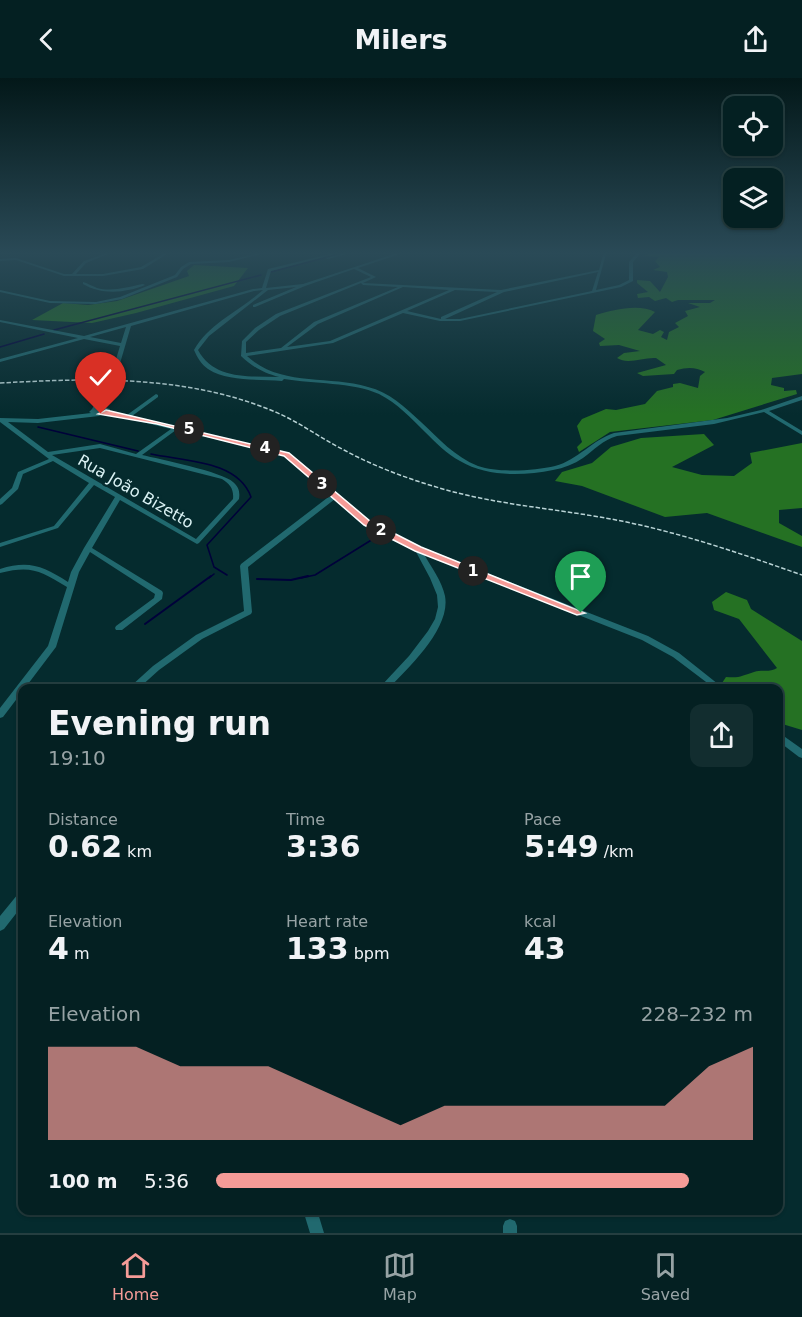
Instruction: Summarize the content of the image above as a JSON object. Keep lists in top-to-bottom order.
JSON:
{
  "streets": {
    "street": ["Rua João Bizetto"]
  },
  "page": {
    "header": "Milers",
    "pins": [
      "5",
      "4",
      "3",
      "2",
      "1"
    ],
    "heading": ["Evening run", "19:10"],
    "stats": [
      ["Distance", "0.62 km"],
      ["Time", "3:36"],
      ["Pace", "5:49 /km"],
      ["Elevation", "4 m"],
      ["Heart rate", "133 bpm"],
      ["kcal", "43"]
    ],
    "chart": ["Elevation", "228–232 m"],
    "list": [
      {
        "name": "100 m",
        "note": "5:36"
      }
    ],
    "tabs": ["Home", "Map", "Saved"]
  }
}
